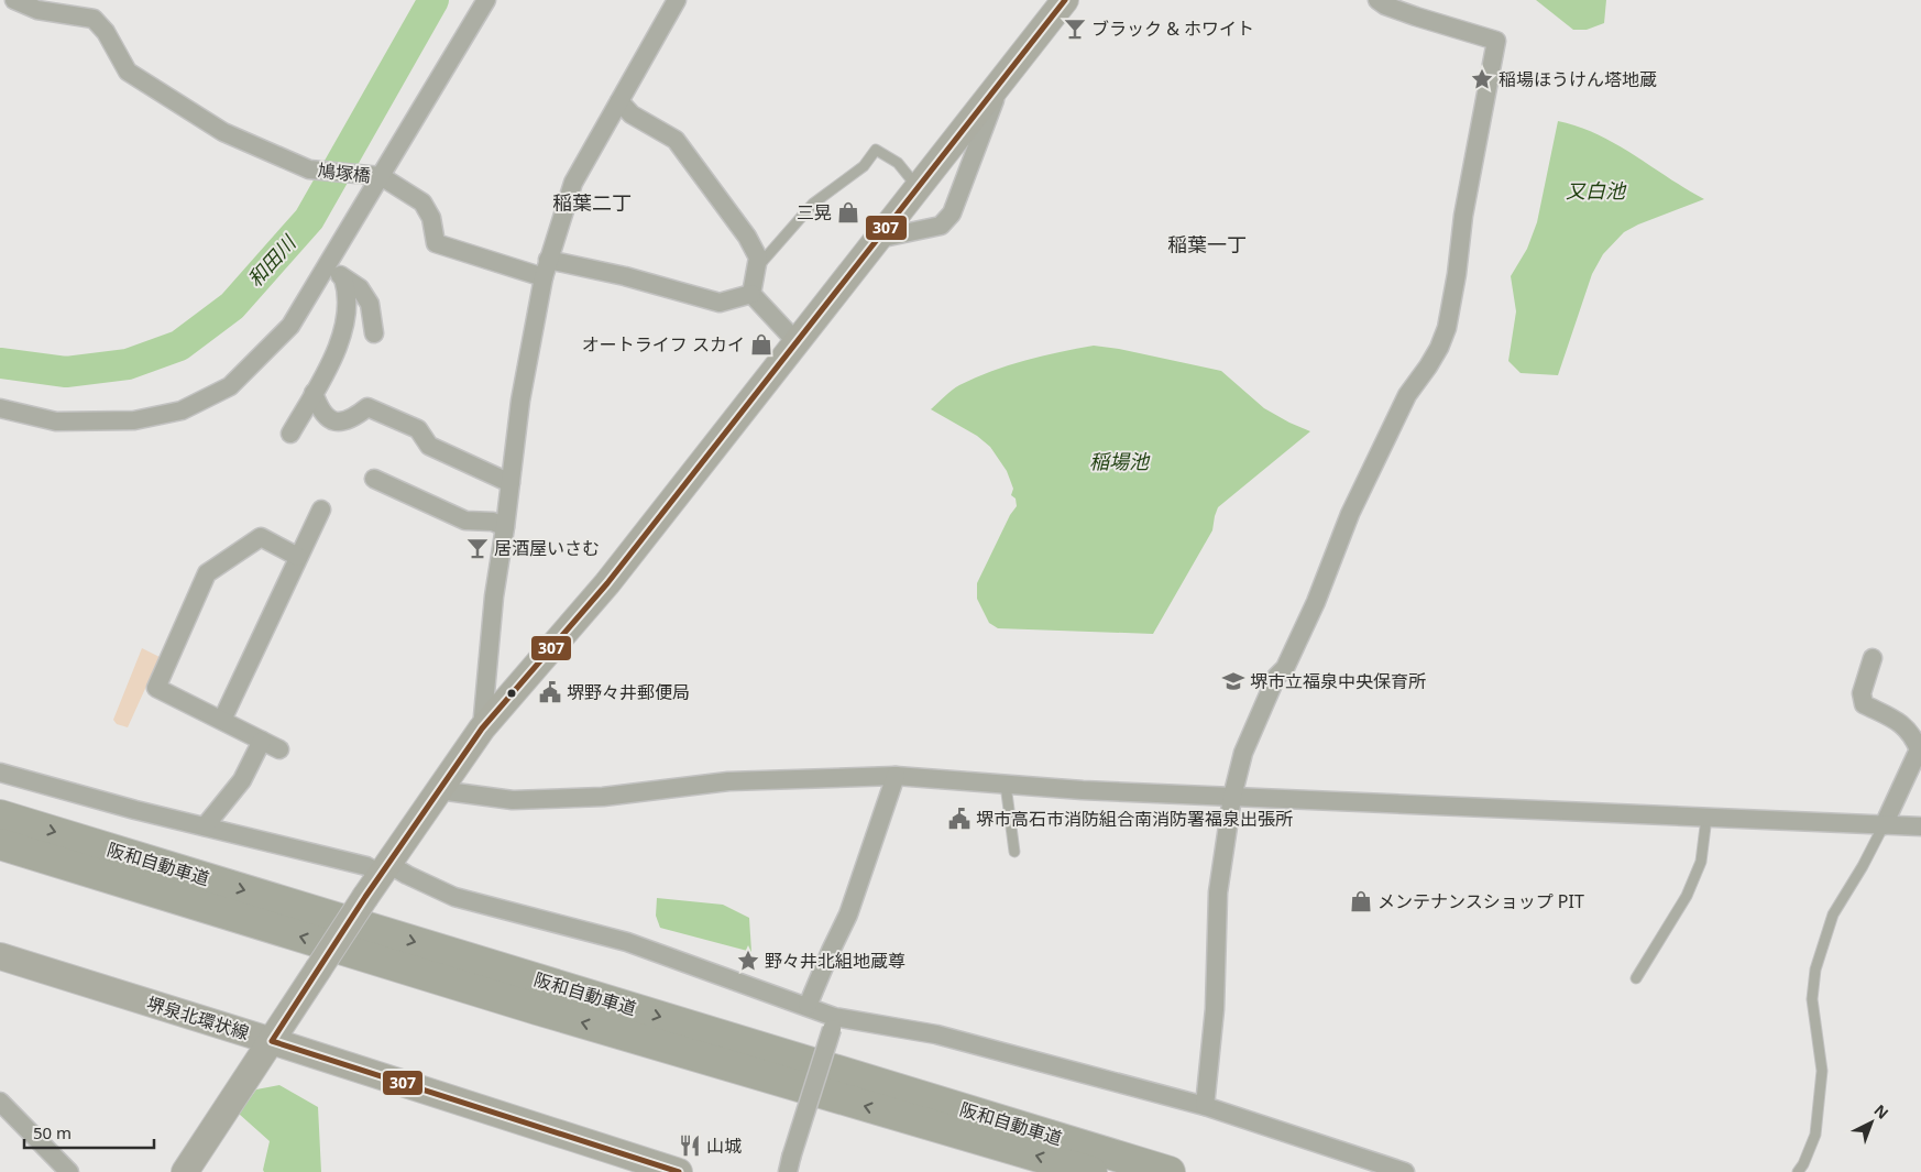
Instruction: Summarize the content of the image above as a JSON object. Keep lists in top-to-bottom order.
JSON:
{
  "streets": {
    "highway": ["阪和自動車道"],
    "main road": ["堺泉北環状線"],
    "street": ["鳩塚橋"]
  },
  "districts": ["稲葉二丁", "稲葉一丁"],
  "water": ["又白池", "和田川", "稲場池"],
  "places": {
    "bar": ["ブラック & ホワイト", "居酒屋いさむ"],
    "place": ["稲場ほうけん塔地蔵", "野々井北組地蔵尊"],
    "shop": ["三晃", "オートライフ スカイ", "メンテナンスショップ PIT"],
    "school or university": ["堺市立福泉中央保育所"],
    "public building": ["堺野々井郵便局", "堺市高石市消防組合南消防署福泉出張所"],
    "restaurant": ["山城"]
  },
  "lines": ["transit line 307"],
  "scale_bar": "50 m",
  "north": "top right"
}
